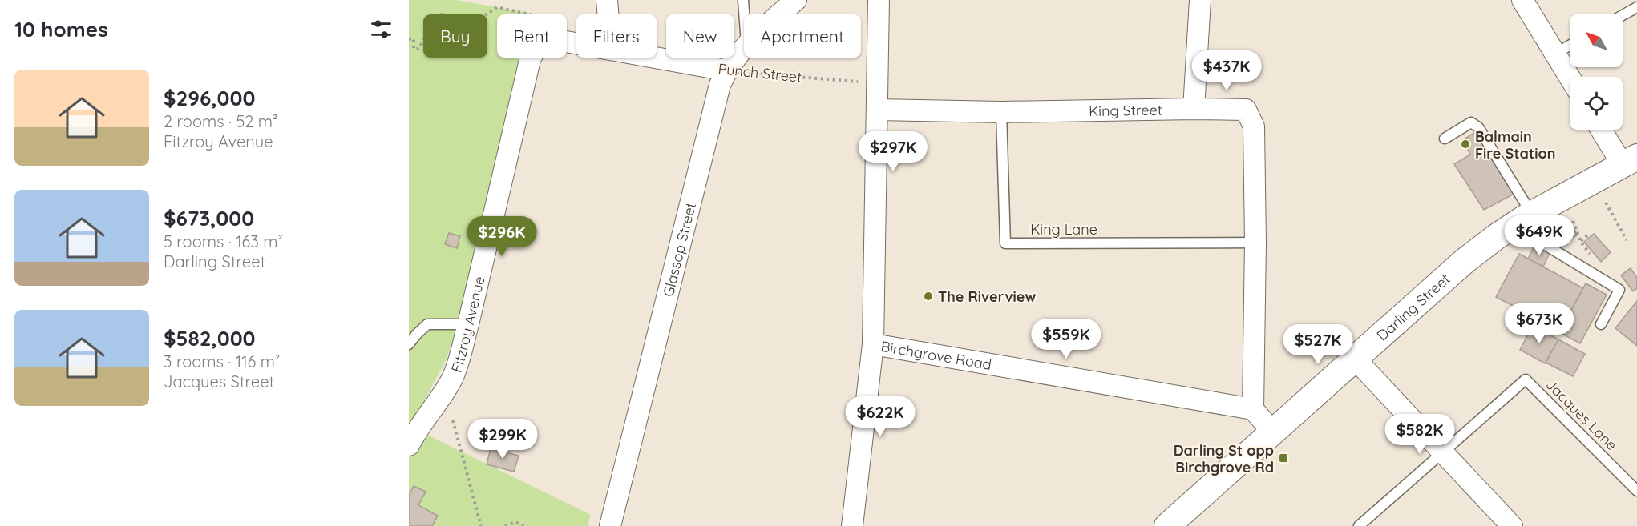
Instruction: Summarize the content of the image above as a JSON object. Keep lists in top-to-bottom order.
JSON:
{
  "streets": {
    "street": [
      "Punch Street",
      "King Street",
      "Glassop Street",
      "Darling Street",
      "Fitzroy Avenue",
      "Birchgrove Road"
    ],
    "lane": ["King Lane", "Jacques Lane"]
  },
  "crossings": [
    ["Punch Street", "Glassop Street"],
    ["Punch Street", "Birchgrove Road"],
    ["King Street", "King Lane"],
    ["King Street", "Birchgrove Road"]
  ],
  "places": {
    "other": ["Balmain Fire Station", "The Riverview"],
    "transit": ["Darling St opp Birchgrove Rd"]
  },
  "north": "top left",
  "page": {
    "heading": "10 homes",
    "chip": [
      "Buy",
      "Rent",
      "Filters",
      "New",
      "Apartment"
    ],
    "price": [
      "$437K",
      "$297K",
      "$649K",
      "$296K",
      "$673K",
      "$559K",
      "$527K",
      "$622K",
      "$582K",
      "$299K"
    ],
    "list": [
      {
        "name": "$296,000",
        "note": "2 rooms · 52 m² · Fitzroy Avenue"
      },
      {
        "name": "$673,000",
        "note": "5 rooms · 163 m² · Darling Street"
      },
      {
        "name": "$582,000",
        "note": "3 rooms · 116 m² · Jacques Street"
      }
    ]
  }
}
